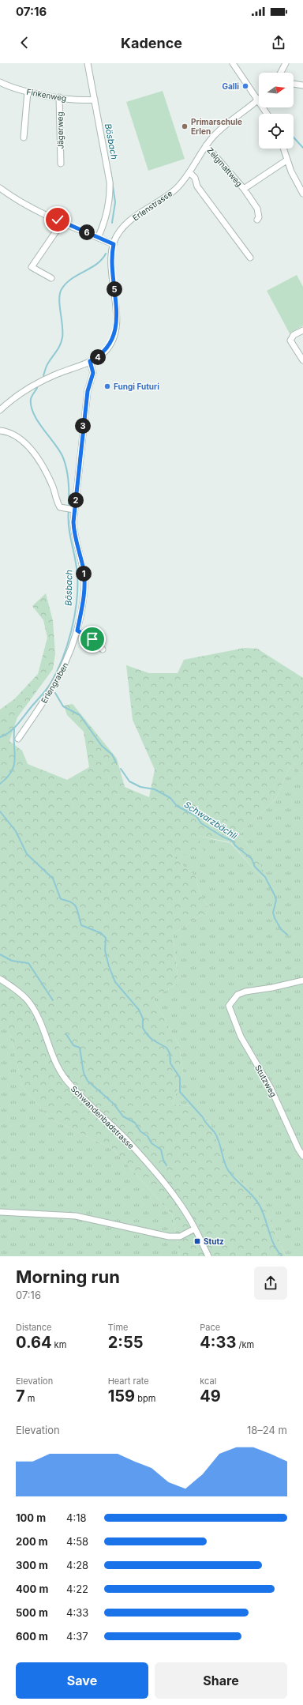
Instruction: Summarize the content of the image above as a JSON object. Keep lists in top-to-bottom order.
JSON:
{
  "streets": {
    "street": [
      "Finkenweg",
      "Jägerweg",
      "Zelgmattweg",
      "Erlenstrasse",
      "Erlengraben",
      "Stutzweg",
      "Schwandenbadstrasse"
    ]
  },
  "crossings": [
    ["Finkenweg", "Jägerweg"],
    ["Zelgmattweg", "Erlenstrasse"]
  ],
  "water": ["Bösbach", "Schwarzbächli"],
  "places": {
    "other": ["Galli", "Primarschule Erlen", "Fungi Futuri"],
    "transit": ["Stutz"]
  },
  "north": "right",
  "page": {
    "status": "07:16",
    "header": "Kadence",
    "pins": [
      "6",
      "5",
      "4",
      "3",
      "2",
      "1"
    ],
    "heading": ["Morning run", "07:16"],
    "stats": [
      ["Distance", "0.64 km"],
      ["Time", "2:55"],
      ["Pace", "4:33 /km"],
      ["Elevation", "7 m"],
      ["Heart rate", "159 bpm"],
      ["kcal", "49"]
    ],
    "chart": ["Elevation", "18–24 m"],
    "list": [
      {
        "name": "100 m",
        "note": "4:18"
      },
      {
        "name": "200 m",
        "note": "4:58"
      },
      {
        "name": "300 m",
        "note": "4:28"
      },
      {
        "name": "400 m",
        "note": "4:22"
      },
      {
        "name": "500 m",
        "note": "4:33"
      },
      {
        "name": "600 m",
        "note": "4:37"
      }
    ],
    "buttons": ["Save", "Share"]
  }
}
